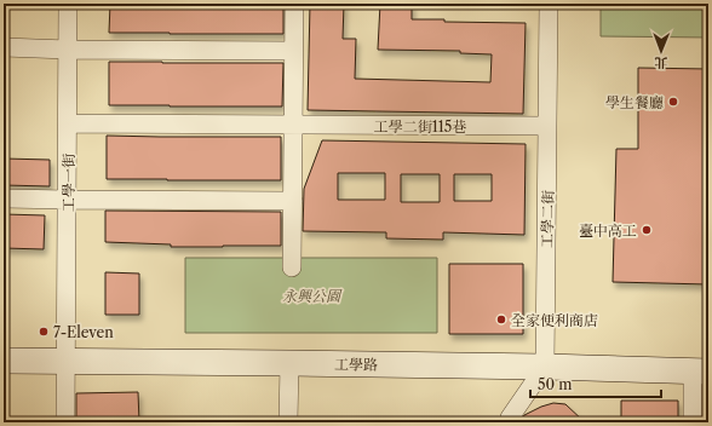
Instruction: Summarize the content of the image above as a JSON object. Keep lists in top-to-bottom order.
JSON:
{
  "streets": {
    "street": [
      "工學二街115巷",
      "工學一街",
      "工學二街",
      "工學路"
    ]
  },
  "crossings": [
    ["工學二街115巷", "工學一街"],
    ["工學二街115巷", "工學二街"],
    ["工學一街", "工學路"],
    ["工學二街", "工學路"]
  ],
  "parks": ["永興公園"],
  "places": [
    "學生餐廳",
    "臺中高工",
    "全家便利商店",
    "7-Eleven"
  ],
  "scale_bar": "50 m",
  "north": "bottom"
}
